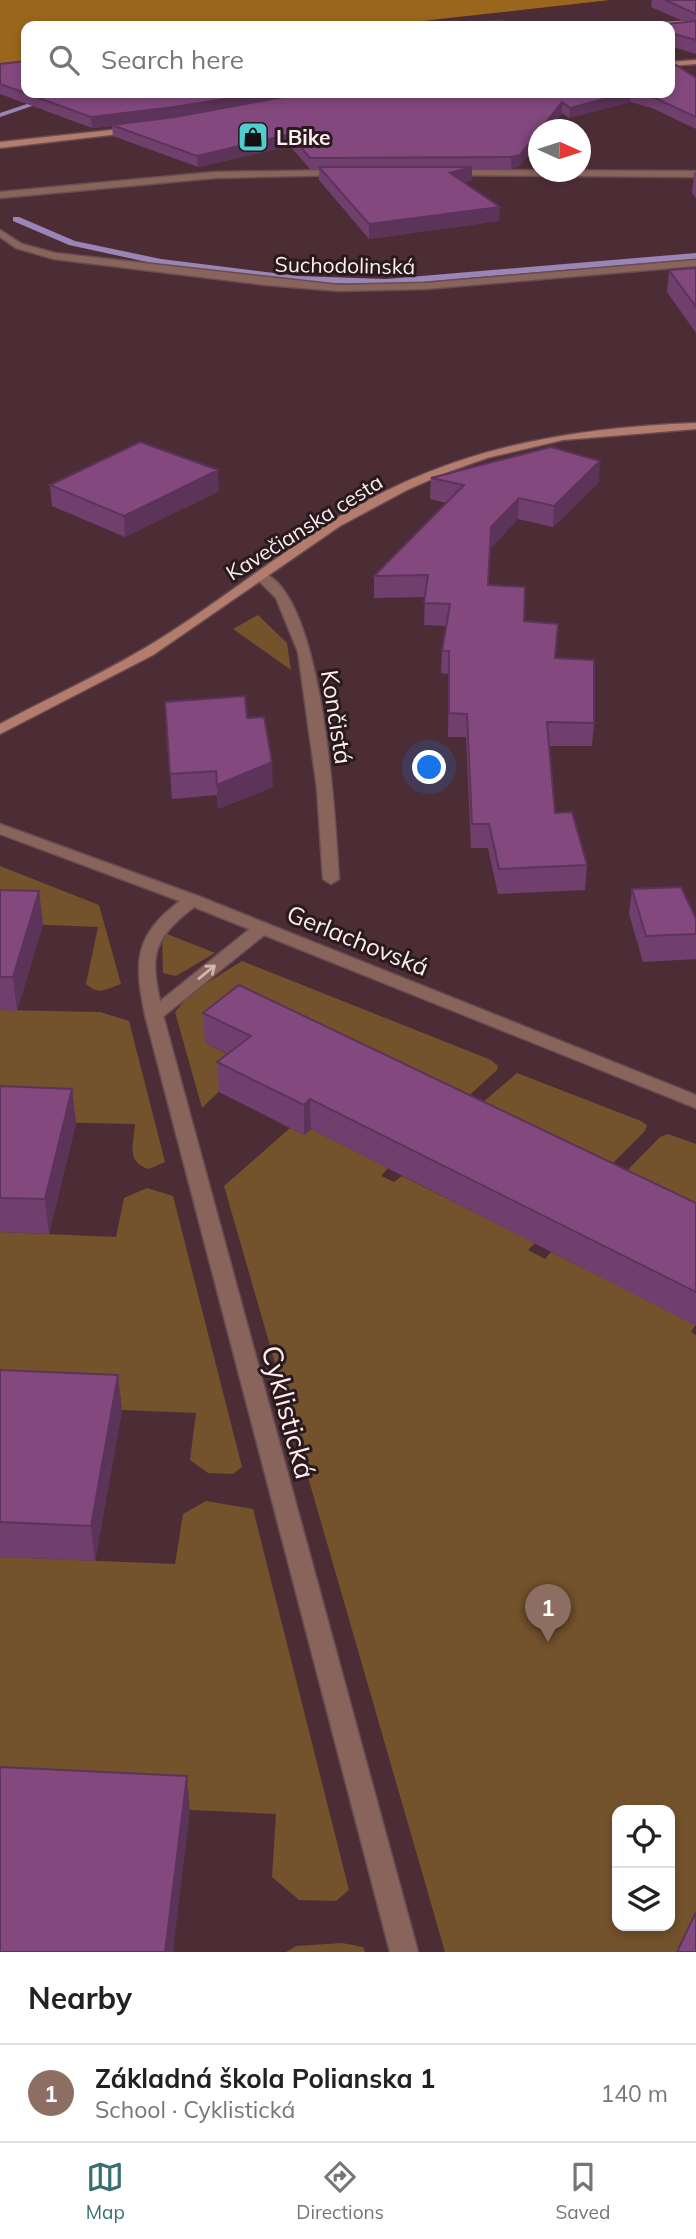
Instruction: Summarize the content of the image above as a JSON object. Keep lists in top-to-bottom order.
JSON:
{
  "streets": {
    "street": [
      "Suchodolinská",
      "Kavečianska cesta",
      "Končistá",
      "Gerlachovská",
      "Cyklistická"
    ]
  },
  "crossings": [
    ["Kavečianska cesta", "Končistá"],
    ["Gerlachovská", "Cyklistická"]
  ],
  "places": {
    "shop": ["LBike"]
  },
  "north": "right",
  "page": {
    "search": "Search here",
    "pins": "1",
    "heading": "Nearby",
    "list": [
      {
        "mark": "1",
        "name": "Základná škola Polianska 1",
        "note": "School · Cyklistická",
        "value": "140 m"
      }
    ],
    "nav": ["Map", "Directions", "Saved"]
  }
}
